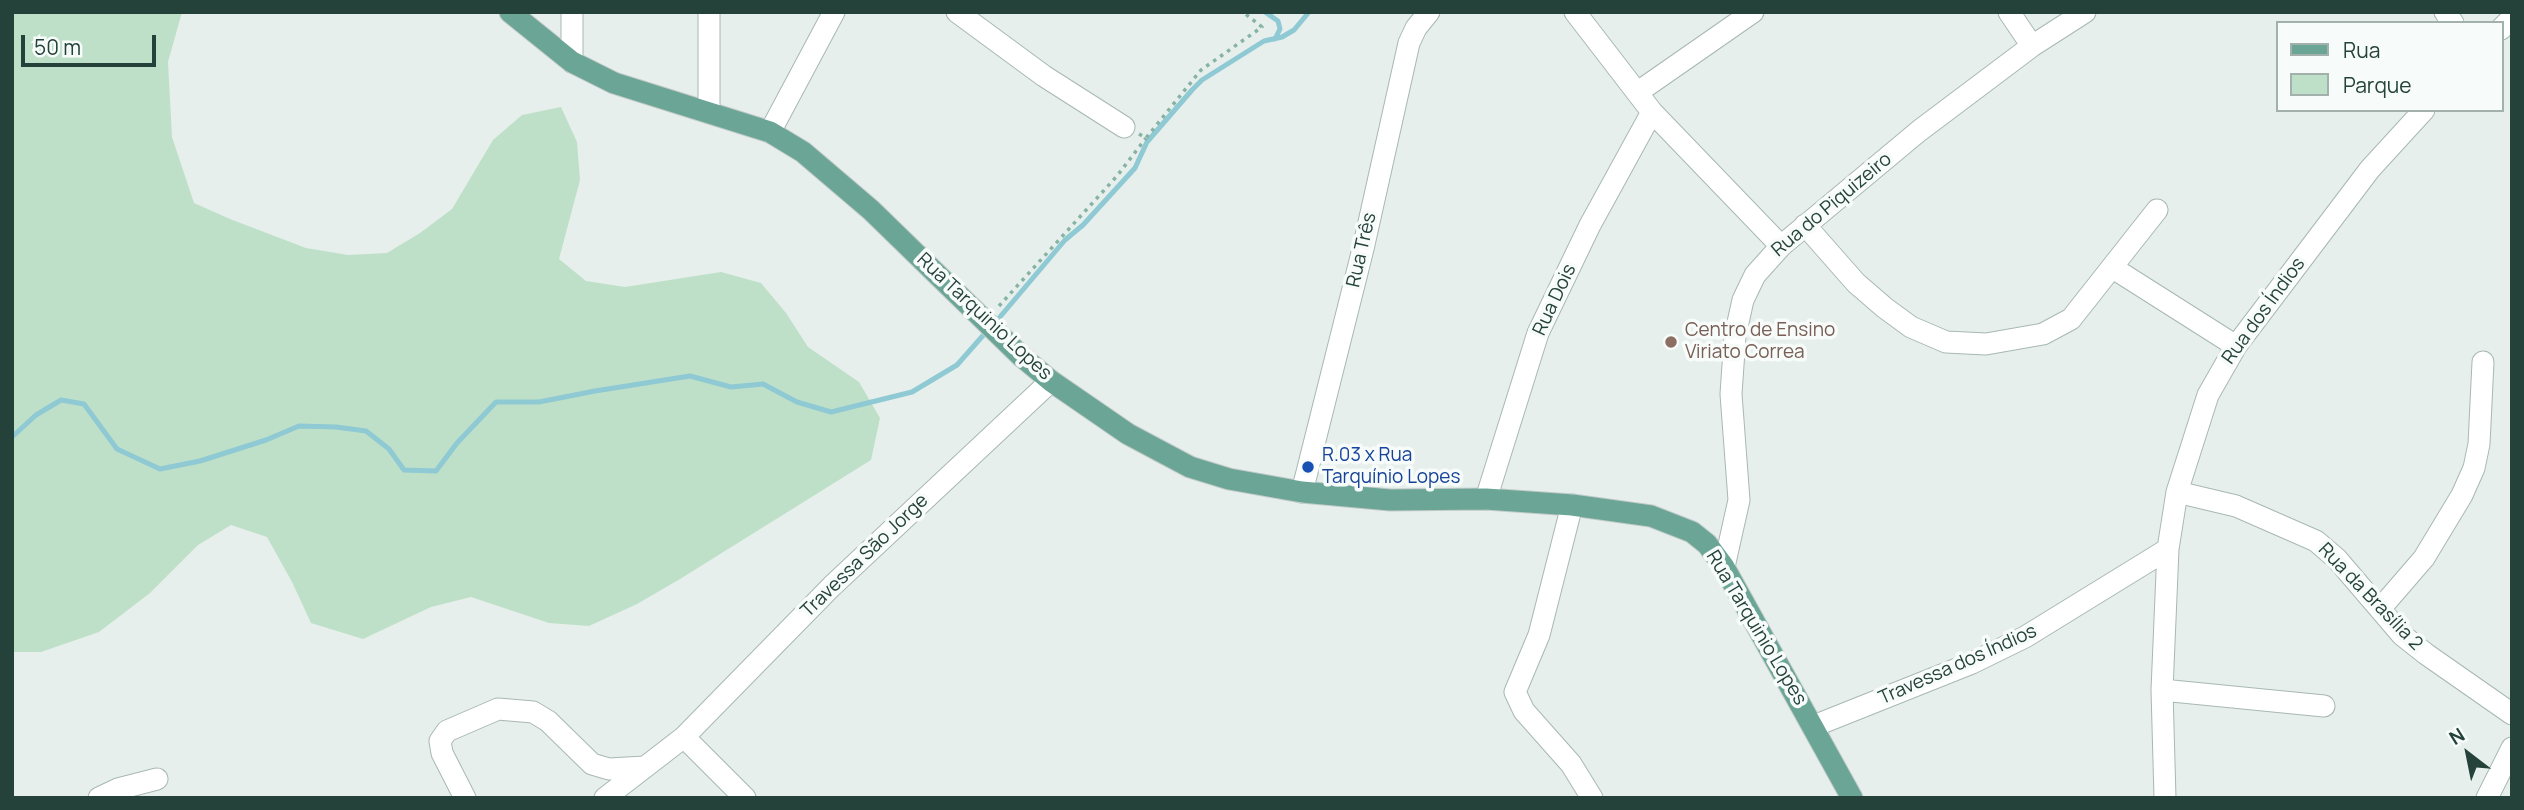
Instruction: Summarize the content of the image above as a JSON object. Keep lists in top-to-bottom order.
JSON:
{
  "streets": {
    "main road": ["Rua Tarquinio Lopes"],
    "street": [
      "Rua do Piquizeiro",
      "Rua Três",
      "Rua Dois",
      "Rua dos Índios",
      "Travessa São Jorge",
      "Rua da Brasília 2",
      "Travessa dos Índios"
    ]
  },
  "crossings": [
    ["Rua do Piquizeiro", "Rua Tarquinio Lopes"],
    ["Rua Três", "Rua Tarquinio Lopes"],
    ["Rua Dois", "Rua Tarquinio Lopes"],
    ["Rua dos Índios", "Rua da Brasília 2"],
    ["Rua dos Índios", "Travessa dos Índios"],
    ["Rua Tarquinio Lopes", "Travessa São Jorge"],
    ["Rua Tarquinio Lopes", "Travessa dos Índios"]
  ],
  "places": ["Centro de Ensino Viriato Correa", "R.03 x Rua Tarquínio Lopes"],
  "legend": ["Rua", "Parque"],
  "scale_bar": "50 m",
  "north": "top left"
}
